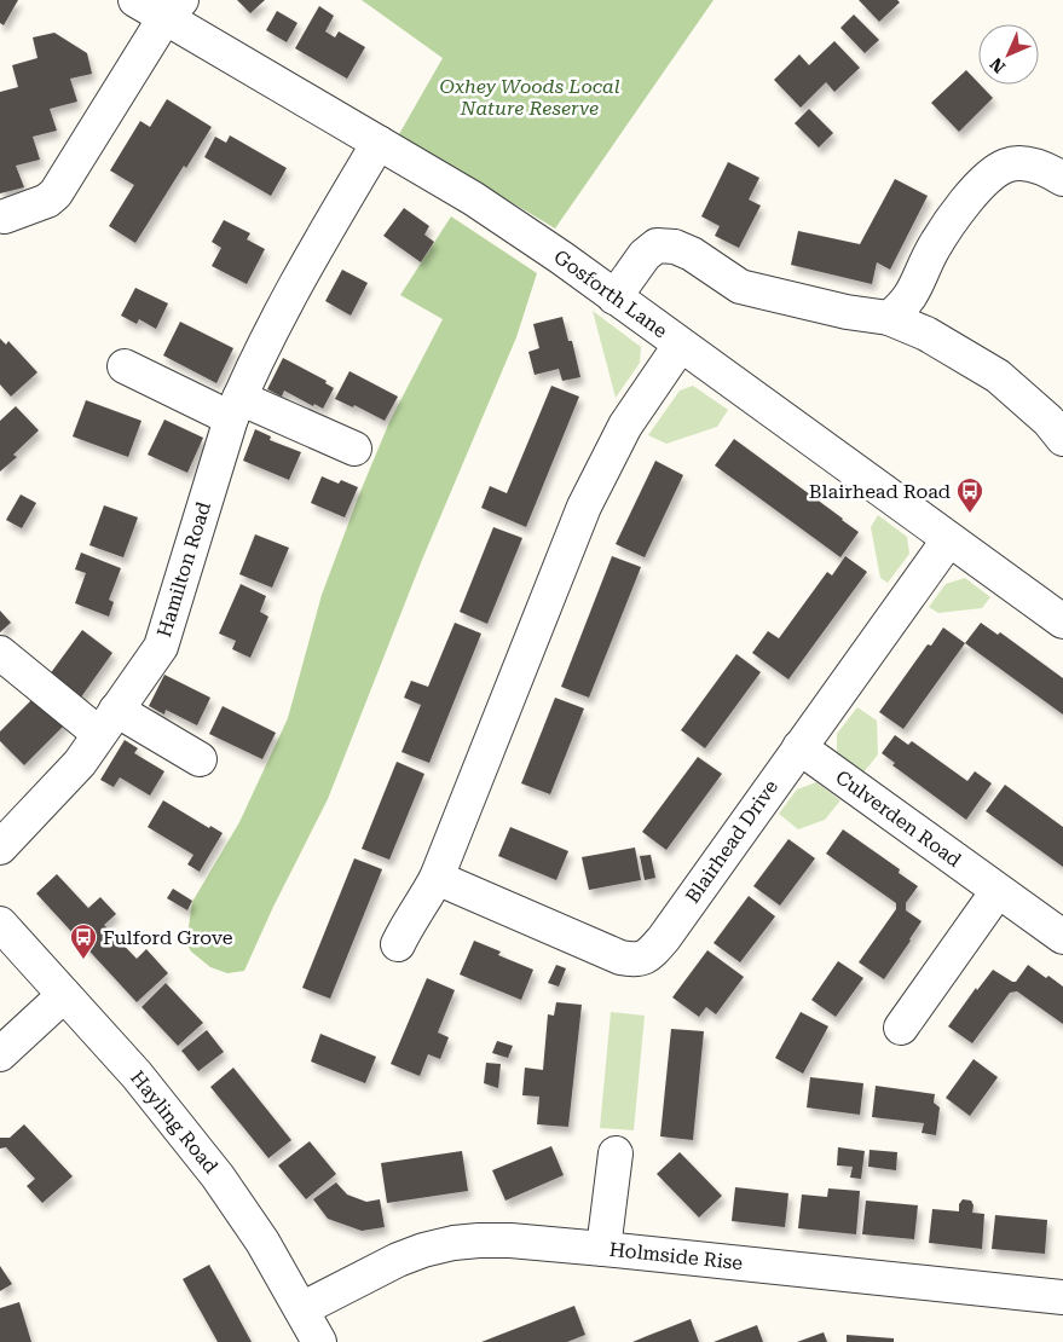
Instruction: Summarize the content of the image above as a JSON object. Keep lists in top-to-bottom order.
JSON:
{
  "streets": {
    "street": [
      "Gosforth Lane",
      "Hamilton Road",
      "Culverden Road",
      "Blairhead Drive",
      "Hayling Road",
      "Holmside Rise"
    ]
  },
  "crossings": [
    ["Gosforth Lane", "Hamilton Road"],
    ["Gosforth Lane", "Blairhead Drive"],
    ["Culverden Road", "Blairhead Drive"],
    ["Hayling Road", "Holmside Rise"]
  ],
  "parks": ["Oxhey Woods Local Nature Reserve"],
  "places": {
    "bus stop": ["Blairhead Road", "Fulford Grove"]
  },
  "north": "bottom left"
}
